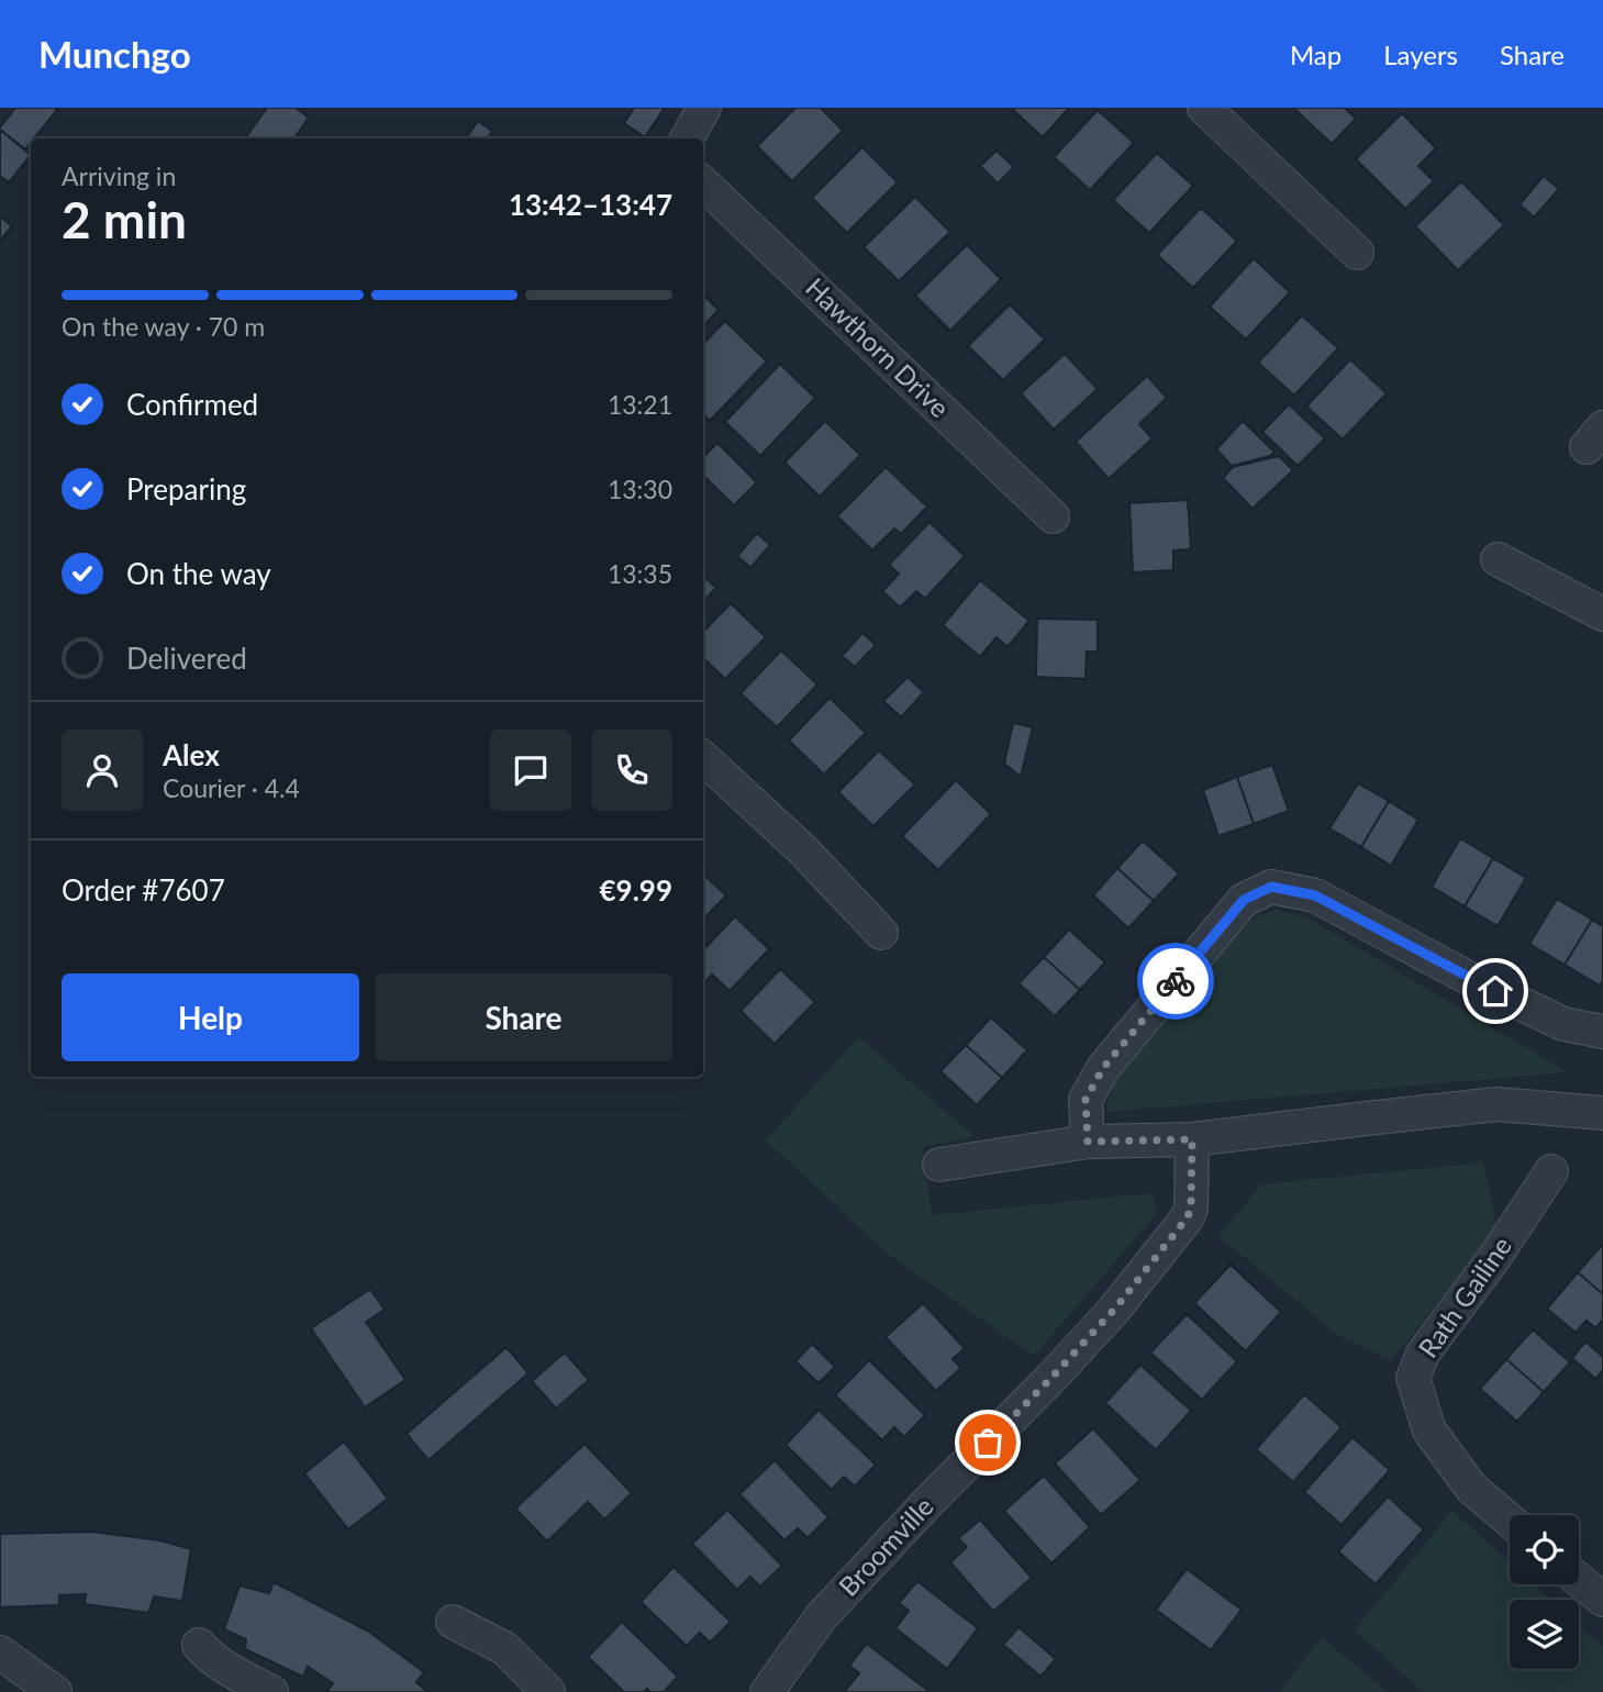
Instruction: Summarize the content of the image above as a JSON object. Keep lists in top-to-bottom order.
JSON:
{
  "streets": {
    "street": ["Hawthorn Drive", "Rath Gailine", "Broomville"]
  },
  "page": {
    "header": "Munchgo",
    "nav": ["Map", "Layers", "Share"],
    "heading": ["2 min", "Arriving in", "13:42–13:47"],
    "panel": [
      "Alex",
      "Courier · 4.4",
      "Order #7607",
      "€9.99"
    ],
    "bar": "On the way · 70 m",
    "list": [
      ["Confirmed", "13:21"],
      ["Preparing", "13:30"],
      ["On the way", "13:35"],
      "Delivered"
    ],
    "buttons": ["Help", "Share"]
  }
}
